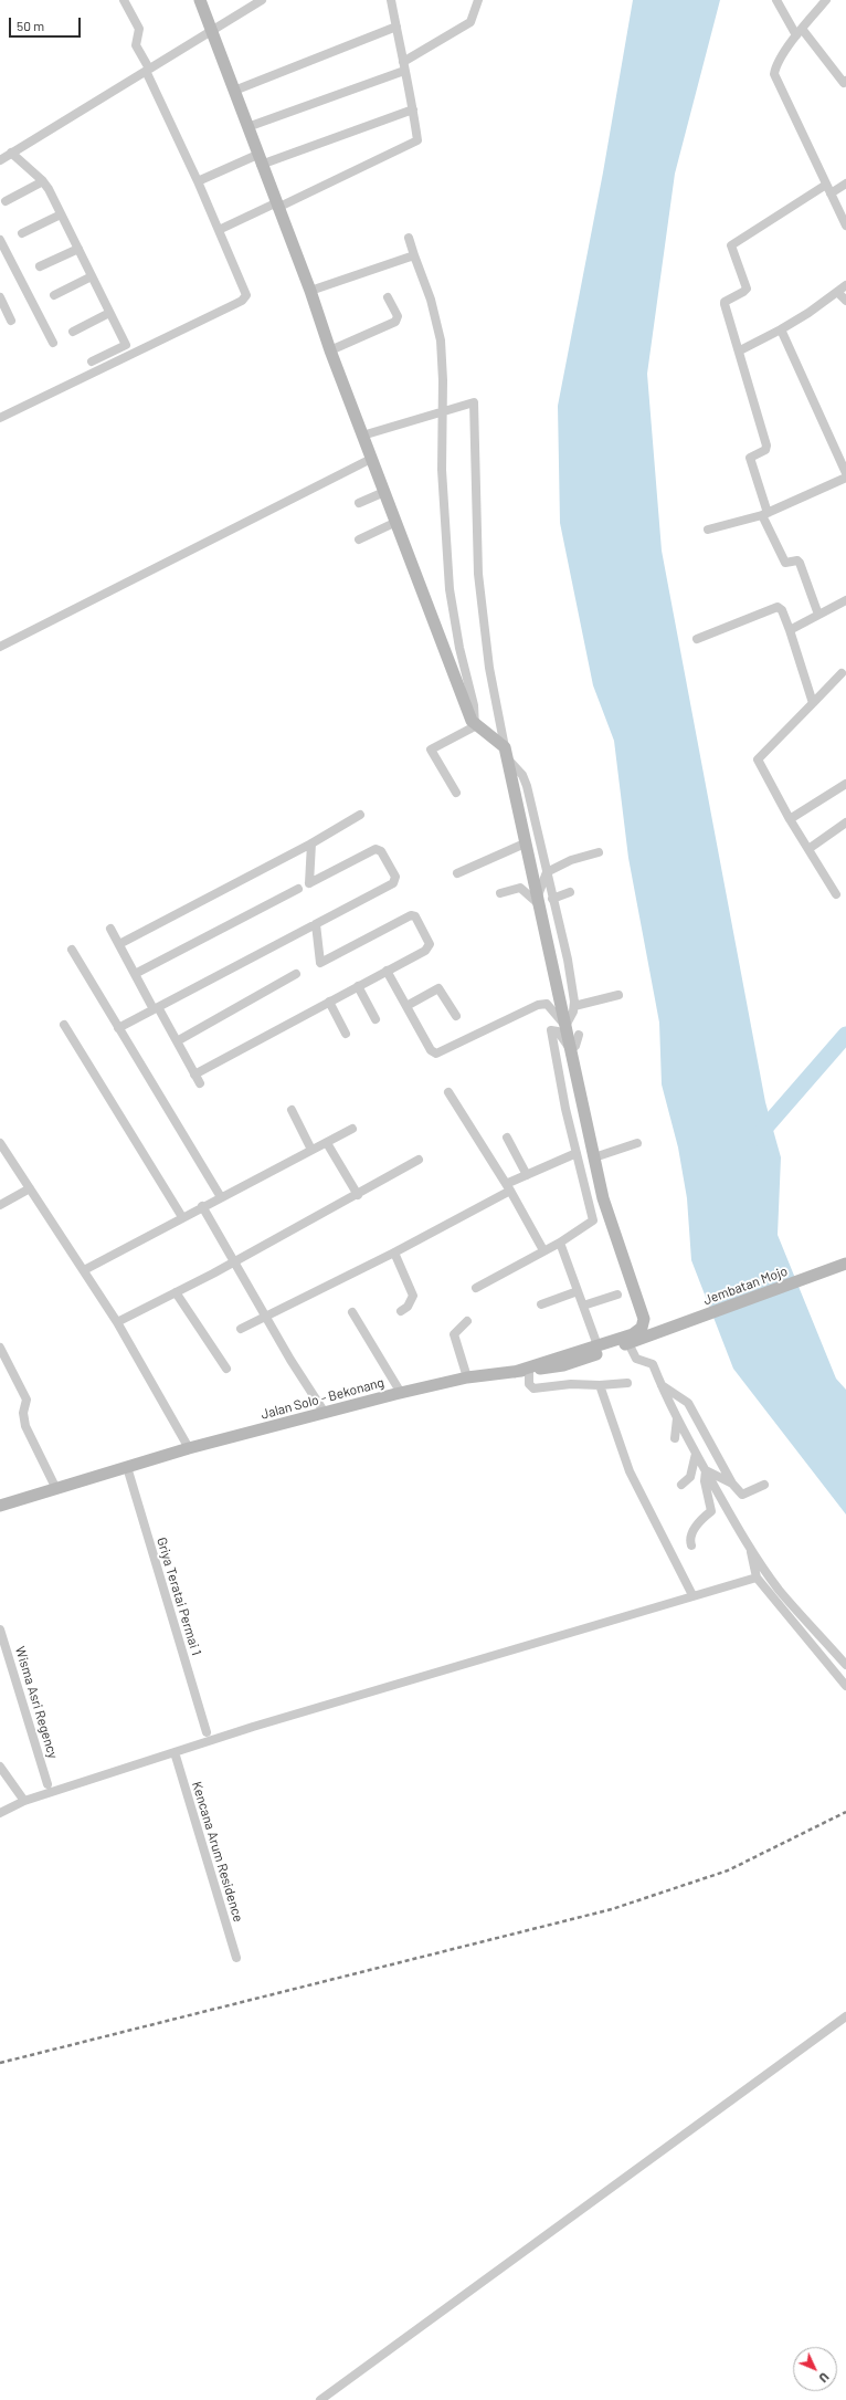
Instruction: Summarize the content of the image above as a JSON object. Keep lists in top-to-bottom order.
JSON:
{
  "streets": {
    "street": [
      "Jembatan Mojo",
      "Jalan Solo - Bekonang",
      "Griya Teratai Permai 1",
      "Wisma Asri Regency",
      "Kencana Arum Residence"
    ]
  },
  "crossings": [
    ["Jembatan Mojo", "Jalan Solo - Bekonang"],
    ["Jalan Solo - Bekonang", "Griya Teratai Permai 1"]
  ],
  "scale_bar": "50 m",
  "north": "bottom right"
}
